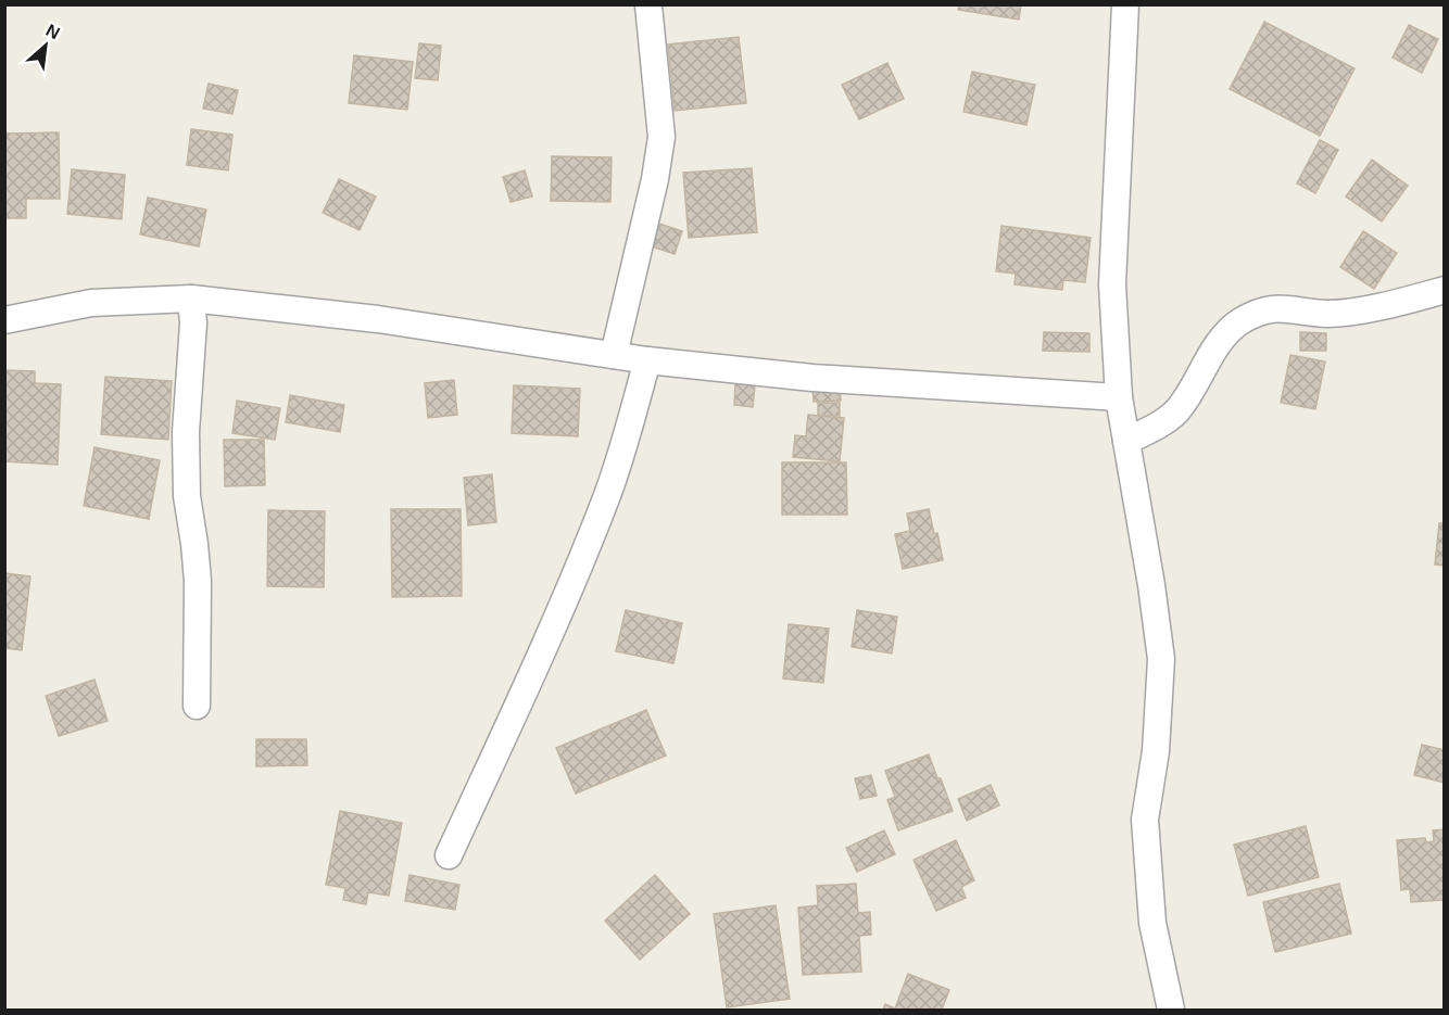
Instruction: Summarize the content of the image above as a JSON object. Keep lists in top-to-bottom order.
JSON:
{
  "north": "top right"
}
